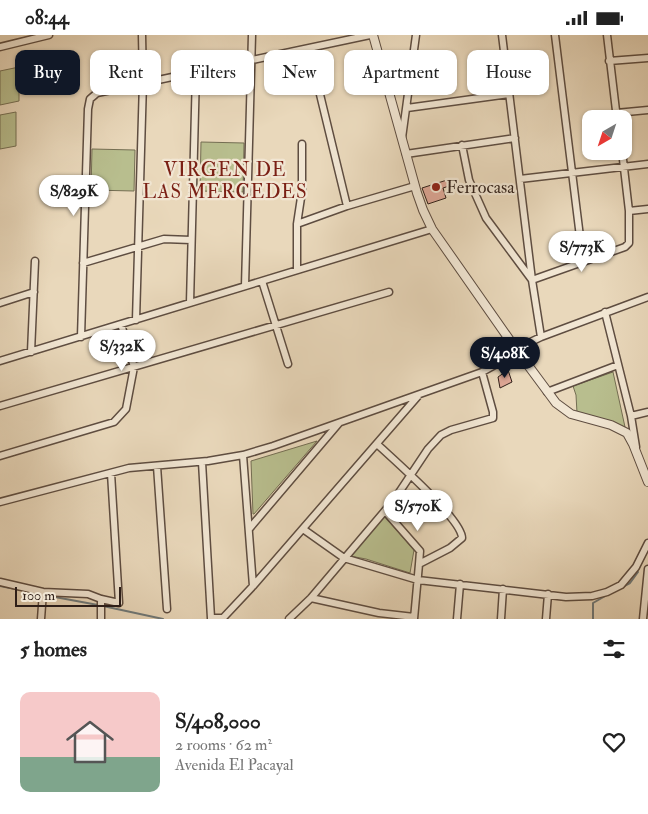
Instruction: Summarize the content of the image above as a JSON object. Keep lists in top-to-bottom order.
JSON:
{
  "districts": ["VIRGEN DE LAS MERCEDES"],
  "places": ["Ferrocasa"],
  "scale_bar": "100 m",
  "north": "bottom left",
  "page": {
    "status": "08:44",
    "chip": [
      "Buy",
      "Rent",
      "Filters",
      "New",
      "Apartment",
      "House"
    ],
    "price": [
      "S/829K",
      "S/773K",
      "S/332K",
      "S/408K",
      "S/570K"
    ],
    "scale": "100 m",
    "heading": "5 homes",
    "list": [
      {
        "name": "S/408,000",
        "note": "2 rooms · 62 m² · Avenida El Pacayal"
      }
    ]
  }
}
